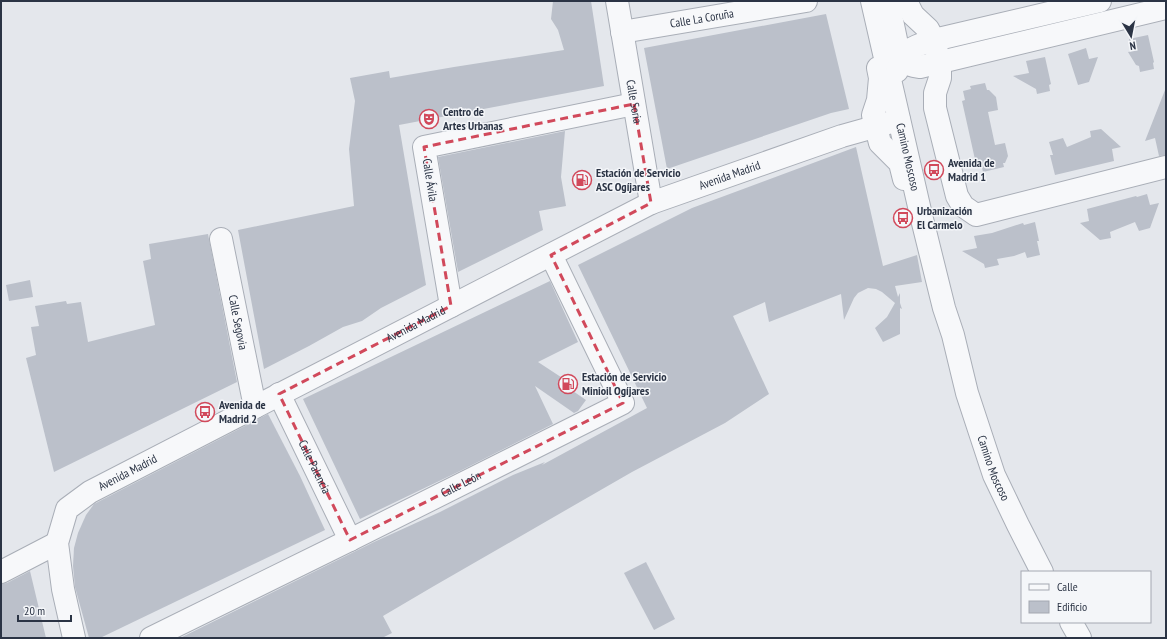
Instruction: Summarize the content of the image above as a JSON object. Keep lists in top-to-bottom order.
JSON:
{
  "streets": {
    "street": [
      "Calle La Coruña",
      "Calle Soria",
      "Camino Moscoso",
      "Avenida Madrid",
      "Calle Ávila",
      "Calle Segovia",
      "Calle Palencia",
      "Calle León"
    ]
  },
  "crossings": [
    ["Calle La Coruña", "Calle Soria"],
    ["Calle Soria", "Avenida Madrid"],
    ["Calle Soria", "Calle Ávila"],
    ["Camino Moscoso", "Avenida Madrid"],
    ["Avenida Madrid", "Calle Ávila"],
    ["Avenida Madrid", "Calle Segovia"],
    ["Avenida Madrid", "Calle Palencia"],
    ["Avenida Madrid", "Calle León"],
    ["Calle Palencia", "Calle León"]
  ],
  "places": {
    "theatre": ["Centro de Artes Urbanas"],
    "bus stop": ["Avenida de Madrid 1", "Urbanización El Carmelo", "Avenida de Madrid 2"],
    "fuel station": ["Estación de Servicio ASC Ogíjares", "Estación de Servicio Minioil Ogíjares"]
  },
  "legend": ["Calle", "Edificio"],
  "scale_bar": "20 m",
  "north": "bottom"
}
